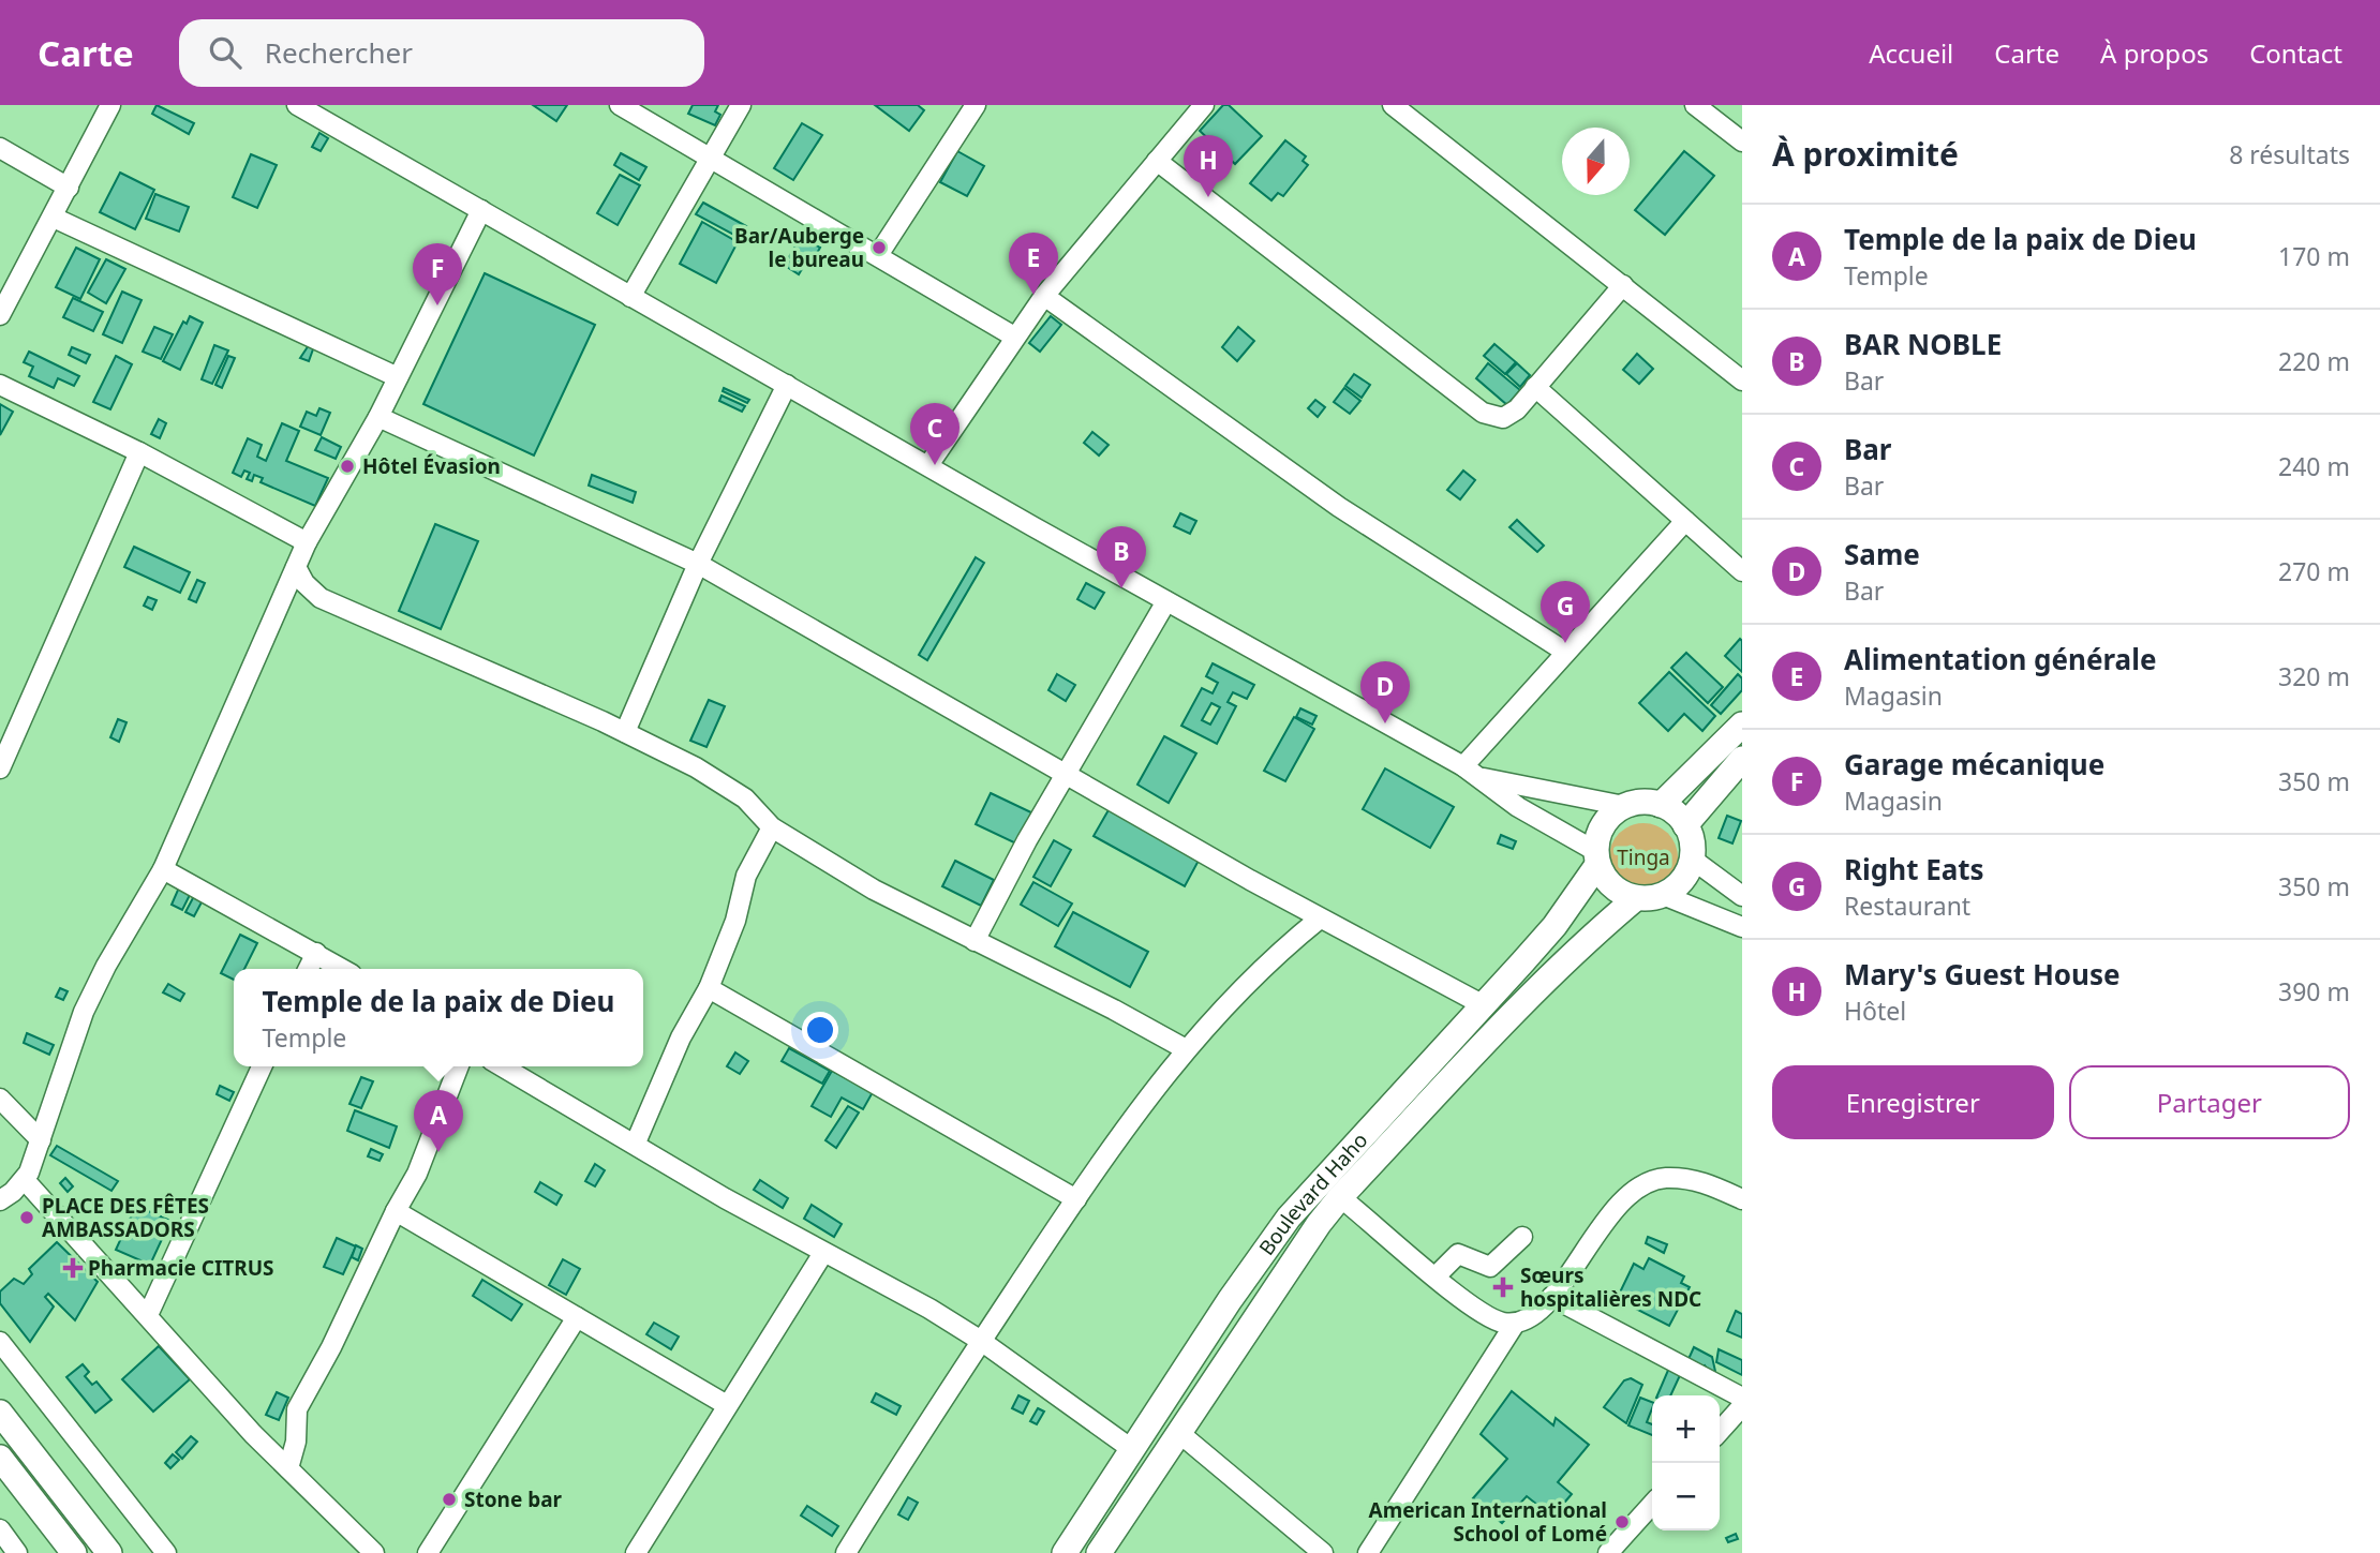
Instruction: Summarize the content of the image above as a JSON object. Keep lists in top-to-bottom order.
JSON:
{
  "streets": {
    "main road": ["Boulevard Haho"]
  },
  "parks": ["Tinga"],
  "places": {
    "other": [
      "Bar/Auberge le bureau",
      "Hôtel Évasion",
      "PLACE DES FÊTES AMBASSADORS",
      "Stone bar",
      "American International School of Lomé"
    ],
    "health": ["Pharmacie CITRUS", "Sœurs hospitalières NDC"]
  },
  "north": "bottom",
  "page": {
    "header": "Carte",
    "search": "Rechercher",
    "nav": [
      "Accueil",
      "Carte",
      "À propos",
      "Contact"
    ],
    "heading": ["À proximité", "8 résultats"],
    "pins": [
      "H",
      "E",
      "F",
      "C",
      "B",
      "G",
      "D",
      "A"
    ],
    "list": [
      {
        "mark": "A",
        "name": "Temple de la paix de Dieu",
        "note": "Temple",
        "value": "170 m"
      },
      {
        "mark": "B",
        "name": "BAR NOBLE",
        "note": "Bar",
        "value": "220 m"
      },
      {
        "mark": "C",
        "name": "Bar",
        "note": "Bar",
        "value": "240 m"
      },
      {
        "mark": "D",
        "name": "Same",
        "note": "Bar",
        "value": "270 m"
      },
      {
        "mark": "E",
        "name": "Alimentation générale",
        "note": "Magasin",
        "value": "320 m"
      },
      {
        "mark": "F",
        "name": "Garage mécanique",
        "note": "Magasin",
        "value": "350 m"
      },
      {
        "mark": "G",
        "name": "Right Eats",
        "note": "Restaurant",
        "value": "350 m"
      },
      {
        "mark": "H",
        "name": "Mary's Guest House",
        "note": "Hôtel",
        "value": "390 m"
      }
    ],
    "popup": ["Temple de la paix de Dieu", "Temple"],
    "buttons": ["Enregistrer", "Partager"],
    "map_buttons": ["+", "−"]
  }
}
